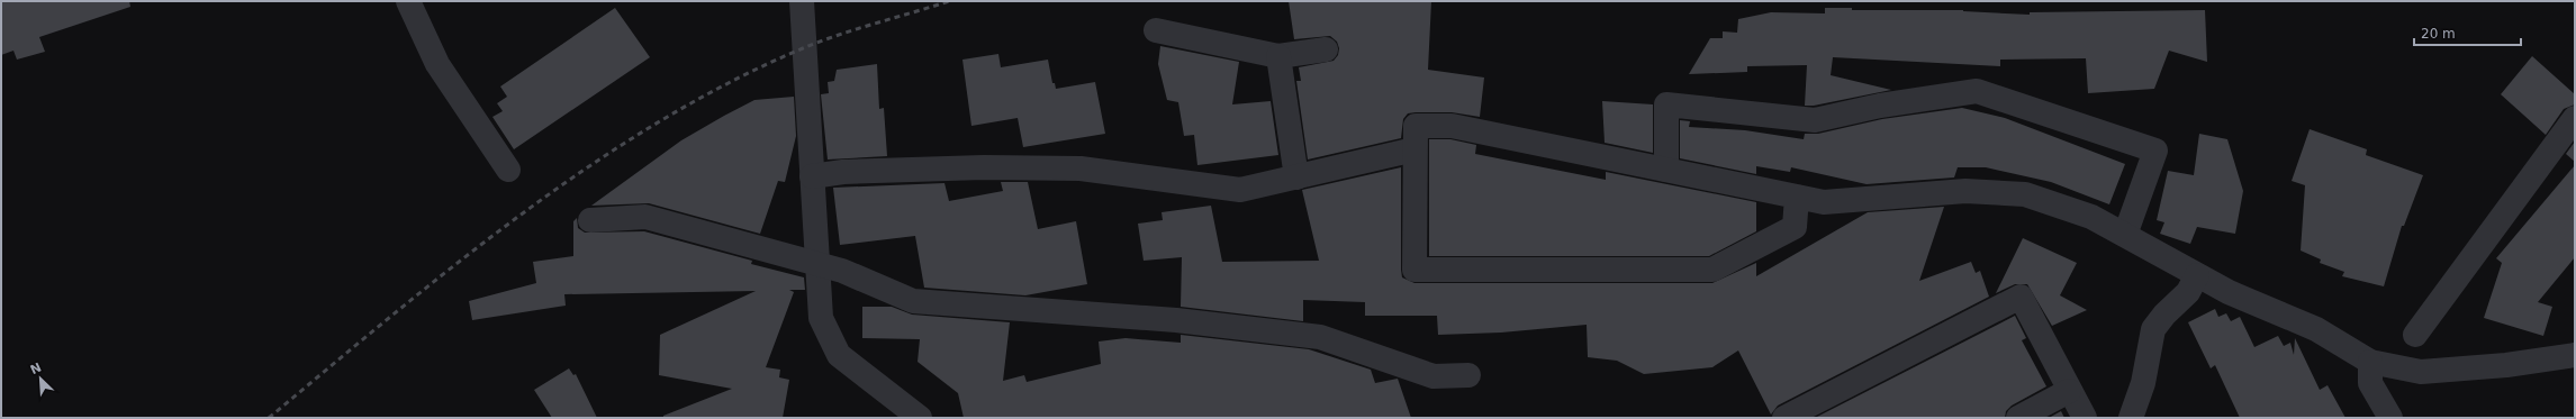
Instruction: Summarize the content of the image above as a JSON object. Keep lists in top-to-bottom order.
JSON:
{
  "scale_bar": "20 m",
  "north": "top left"
}
